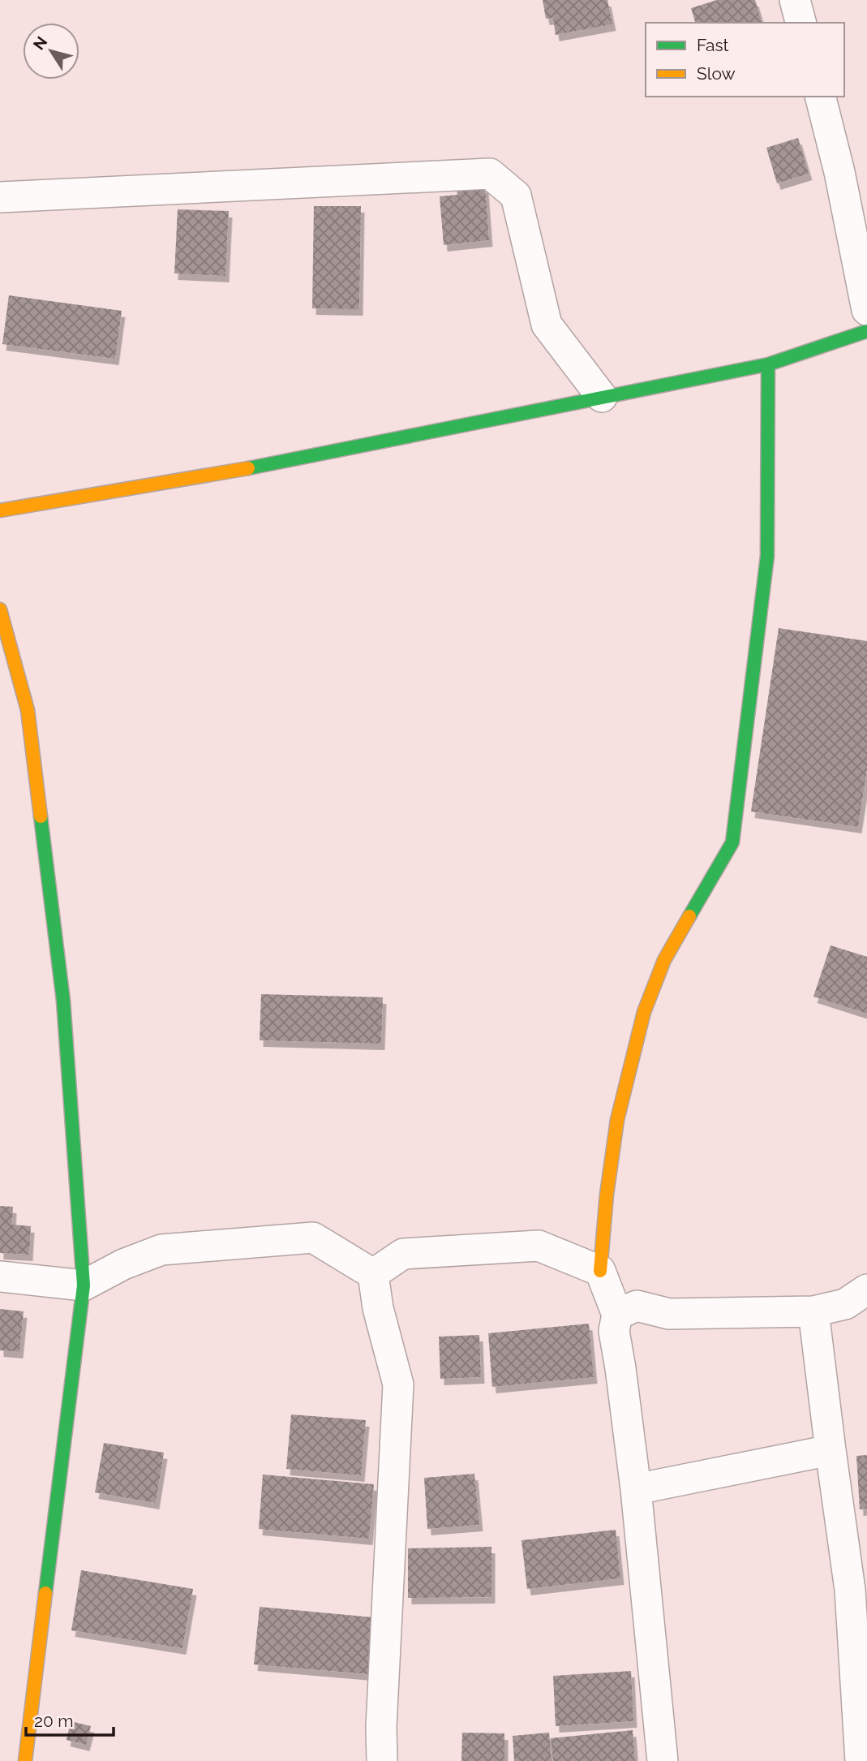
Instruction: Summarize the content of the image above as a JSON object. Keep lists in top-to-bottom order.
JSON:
{
  "legend": ["Fast", "Slow"],
  "scale_bar": "20 m",
  "north": "top left"
}
